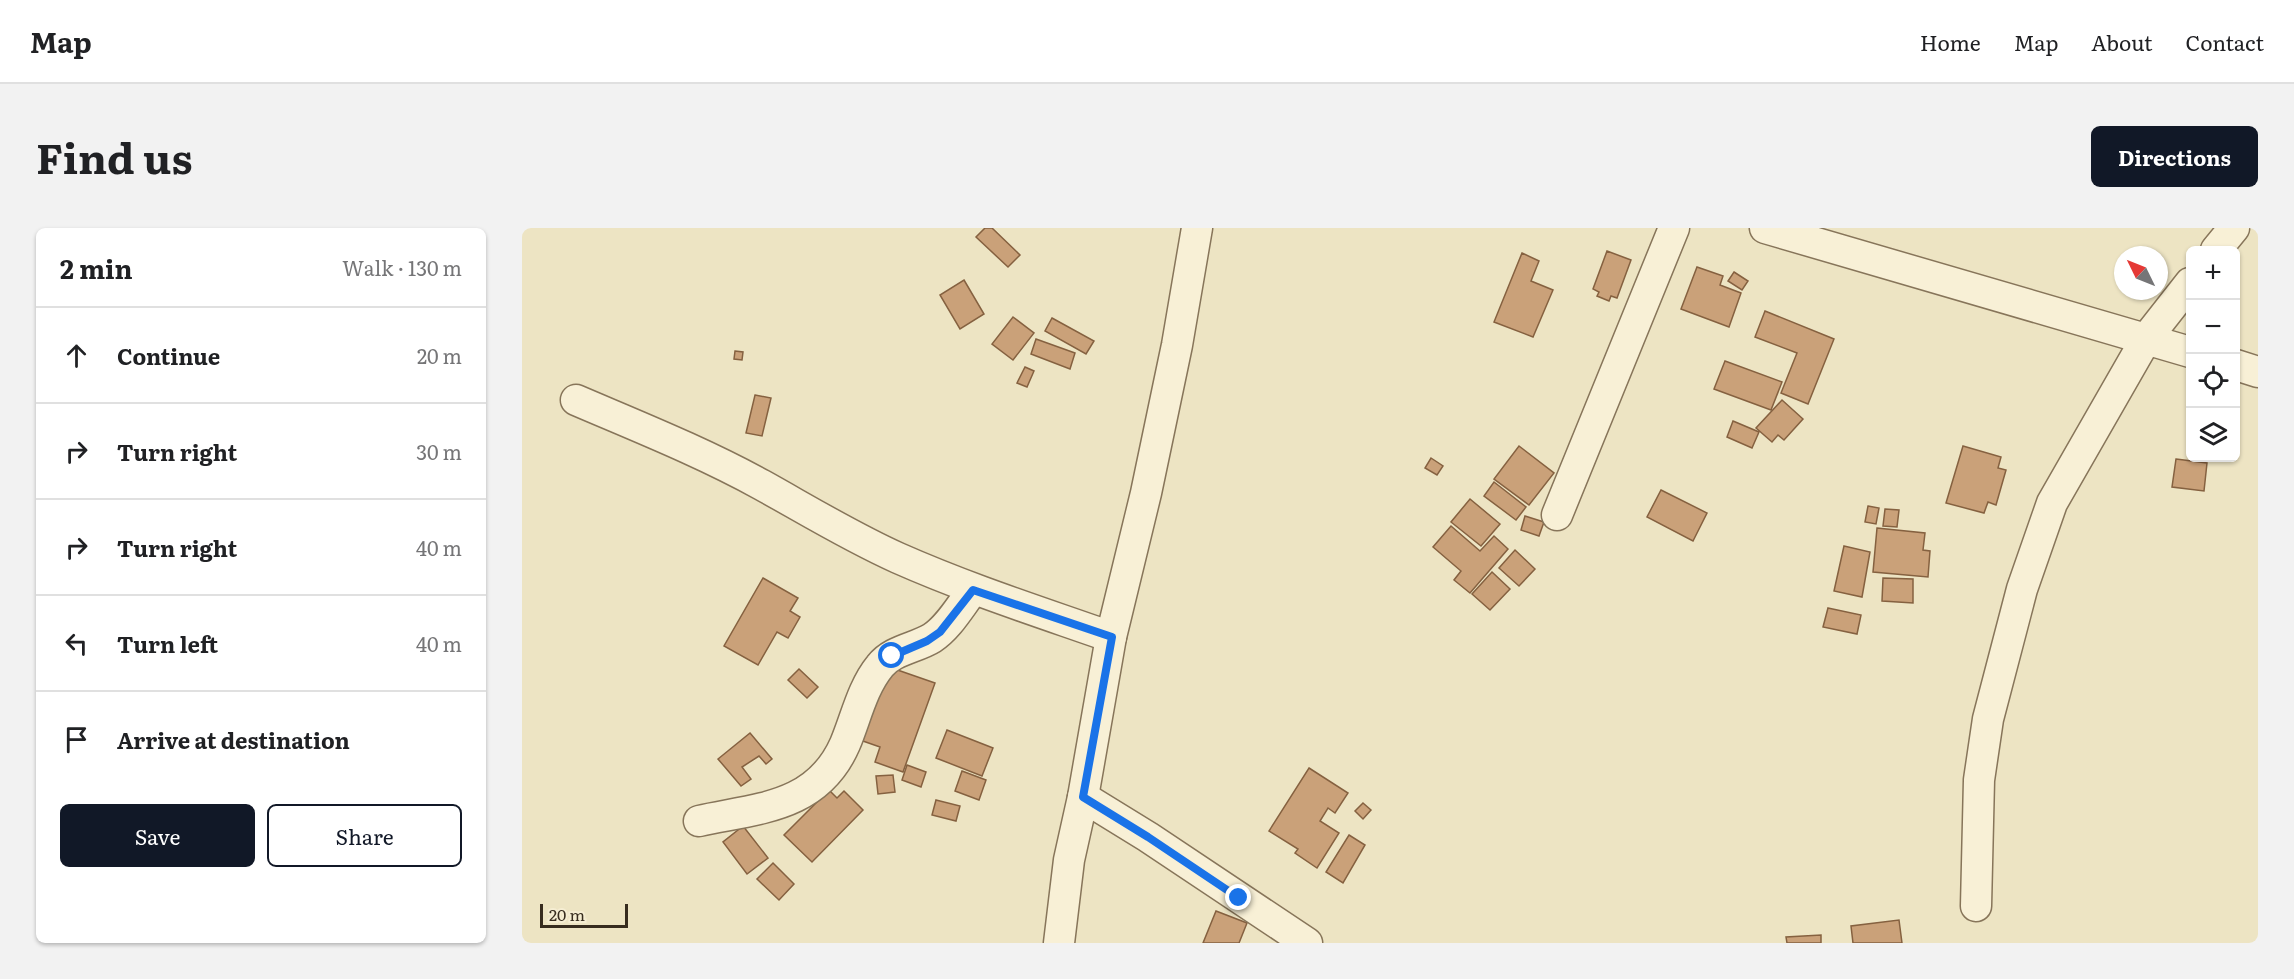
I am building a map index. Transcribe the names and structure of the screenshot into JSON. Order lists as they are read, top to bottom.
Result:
{
  "scale_bar": "20 m",
  "north": "top left",
  "page": {
    "header": "Map",
    "nav": [
      "Home",
      "Map",
      "About",
      "Contact"
    ],
    "title": "Find us",
    "buttons": [
      "Directions",
      ["Save", "Share"]
    ],
    "heading": ["2 min", "Walk · 130 m"],
    "map_buttons": ["+", "−"],
    "list": [
      ["Continue", "20 m"],
      ["Turn right", "30 m"],
      ["Turn right", "40 m"],
      ["Turn left", "40 m"],
      "Arrive at destination"
    ],
    "scale": "20 m"
  }
}
